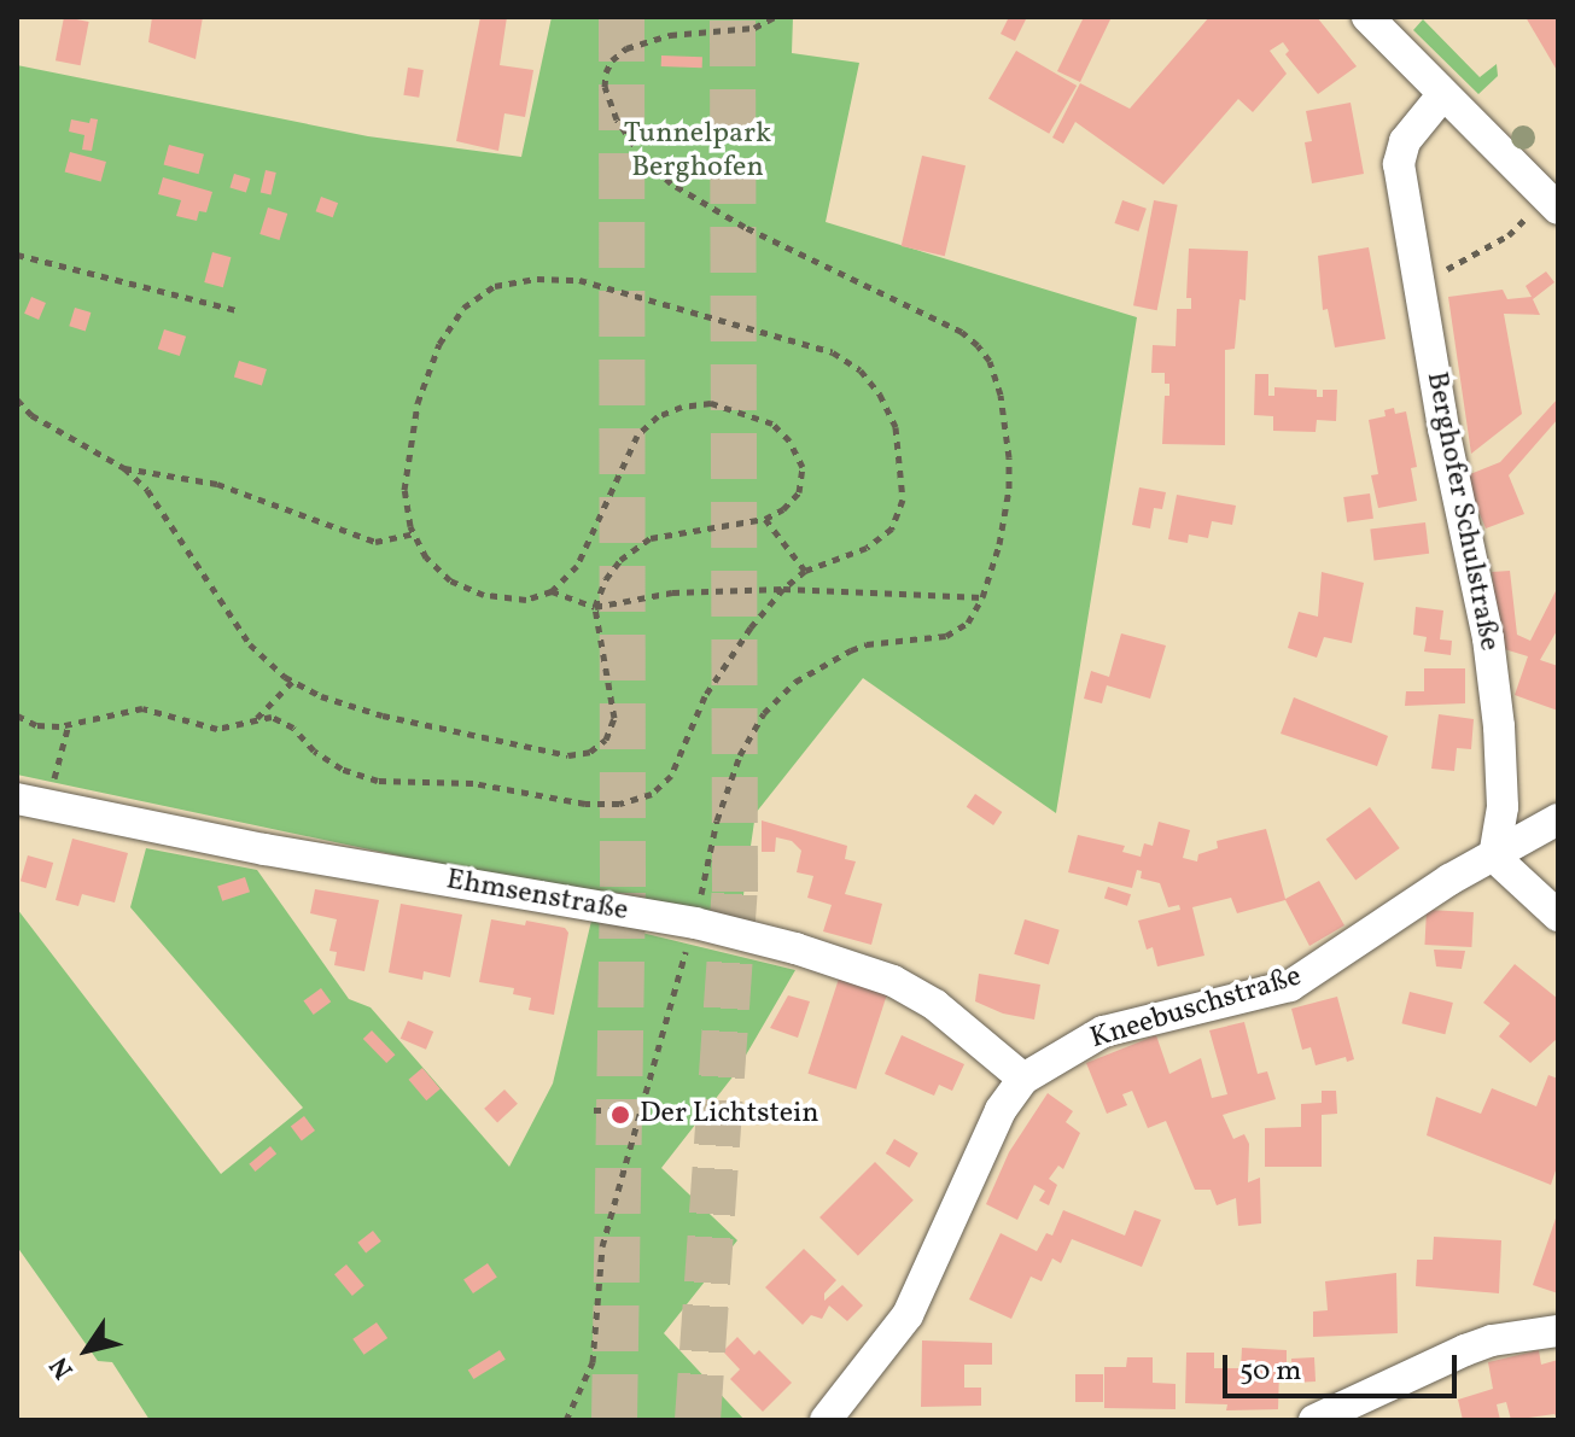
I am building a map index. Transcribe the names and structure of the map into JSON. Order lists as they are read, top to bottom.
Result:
{
  "streets": {
    "street": ["Berghofer Schulstraße", "Ehmsenstraße", "Kneebuschstraße"]
  },
  "crossings": [
    ["Berghofer Schulstraße", "Kneebuschstraße"],
    ["Ehmsenstraße", "Kneebuschstraße"]
  ],
  "parks": ["Tunnelpark Berghofen"],
  "places": ["Der Lichtstein"],
  "scale_bar": "50 m",
  "north": "bottom left"
}
